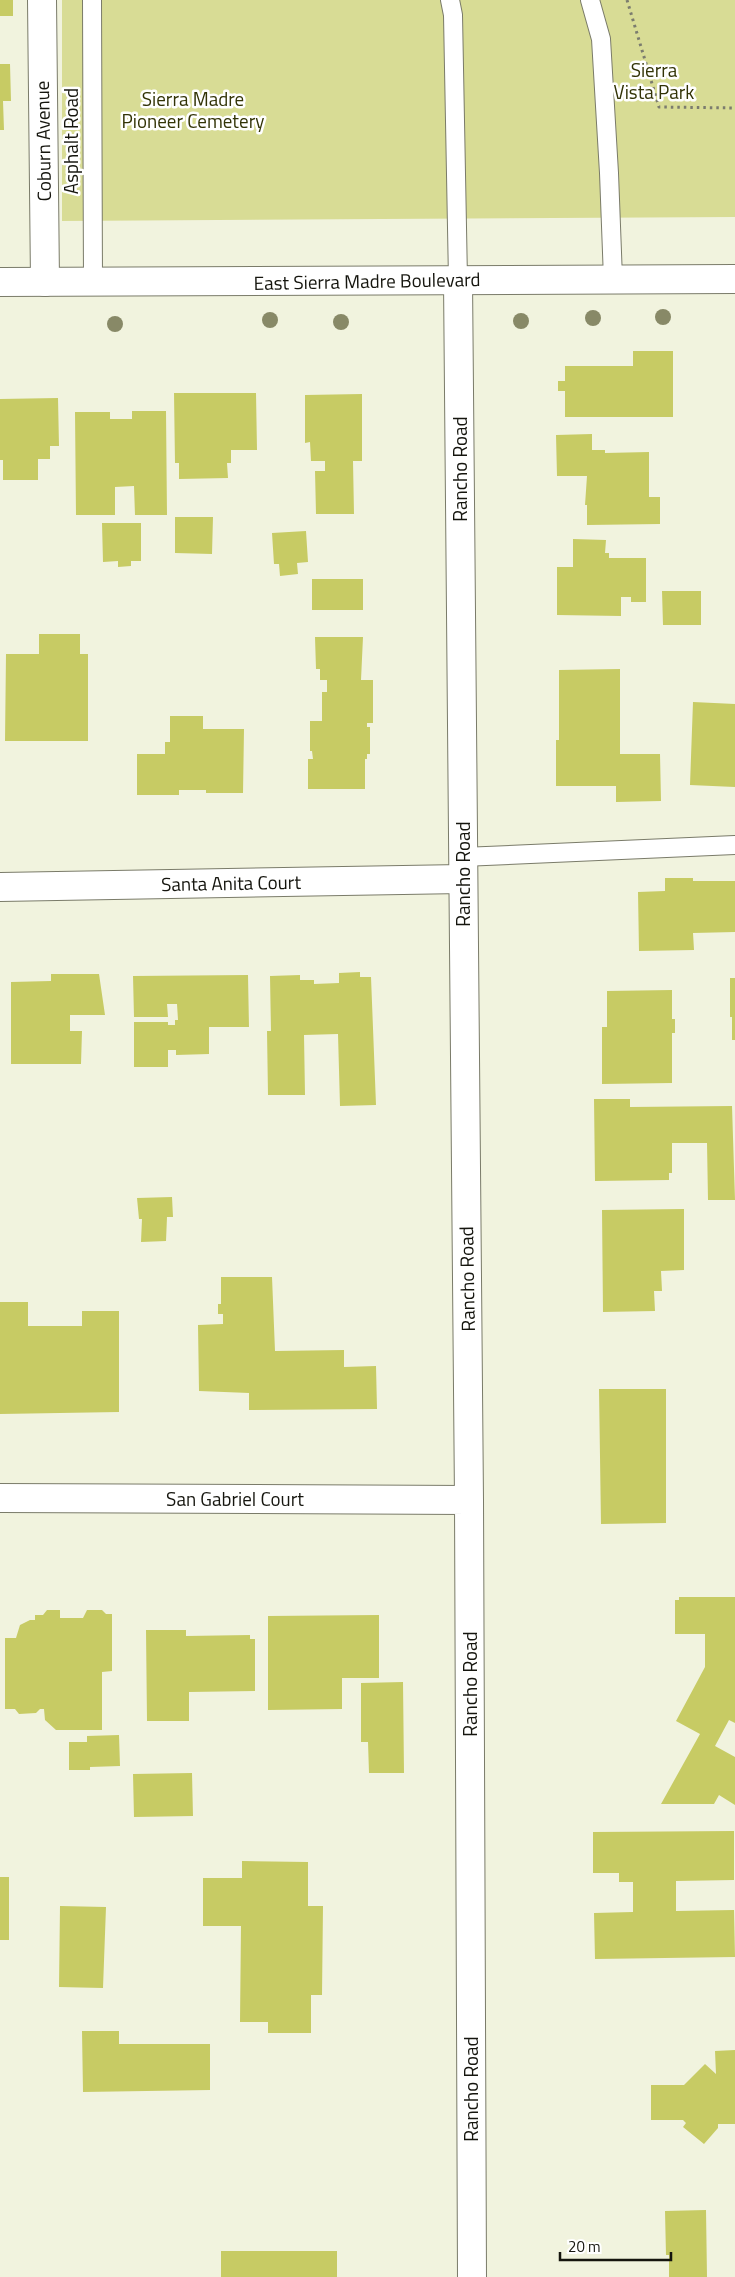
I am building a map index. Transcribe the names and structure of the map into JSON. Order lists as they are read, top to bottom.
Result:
{
  "streets": {
    "street": [
      "Coburn Avenue",
      "East Sierra Madre Boulevard",
      "Rancho Road",
      "Santa Anita Court",
      "San Gabriel Court"
    ],
    "lane": ["Asphalt Road"]
  },
  "crossings": [
    ["Coburn Avenue", "East Sierra Madre Boulevard"],
    ["Asphalt Road", "East Sierra Madre Boulevard"],
    ["East Sierra Madre Boulevard", "Rancho Road"],
    ["Rancho Road", "Santa Anita Court"],
    ["Rancho Road", "San Gabriel Court"]
  ],
  "parks": ["Sierra Vista Park", "Sierra Madre Pioneer Cemetery"],
  "scale_bar": "20 m"
}
